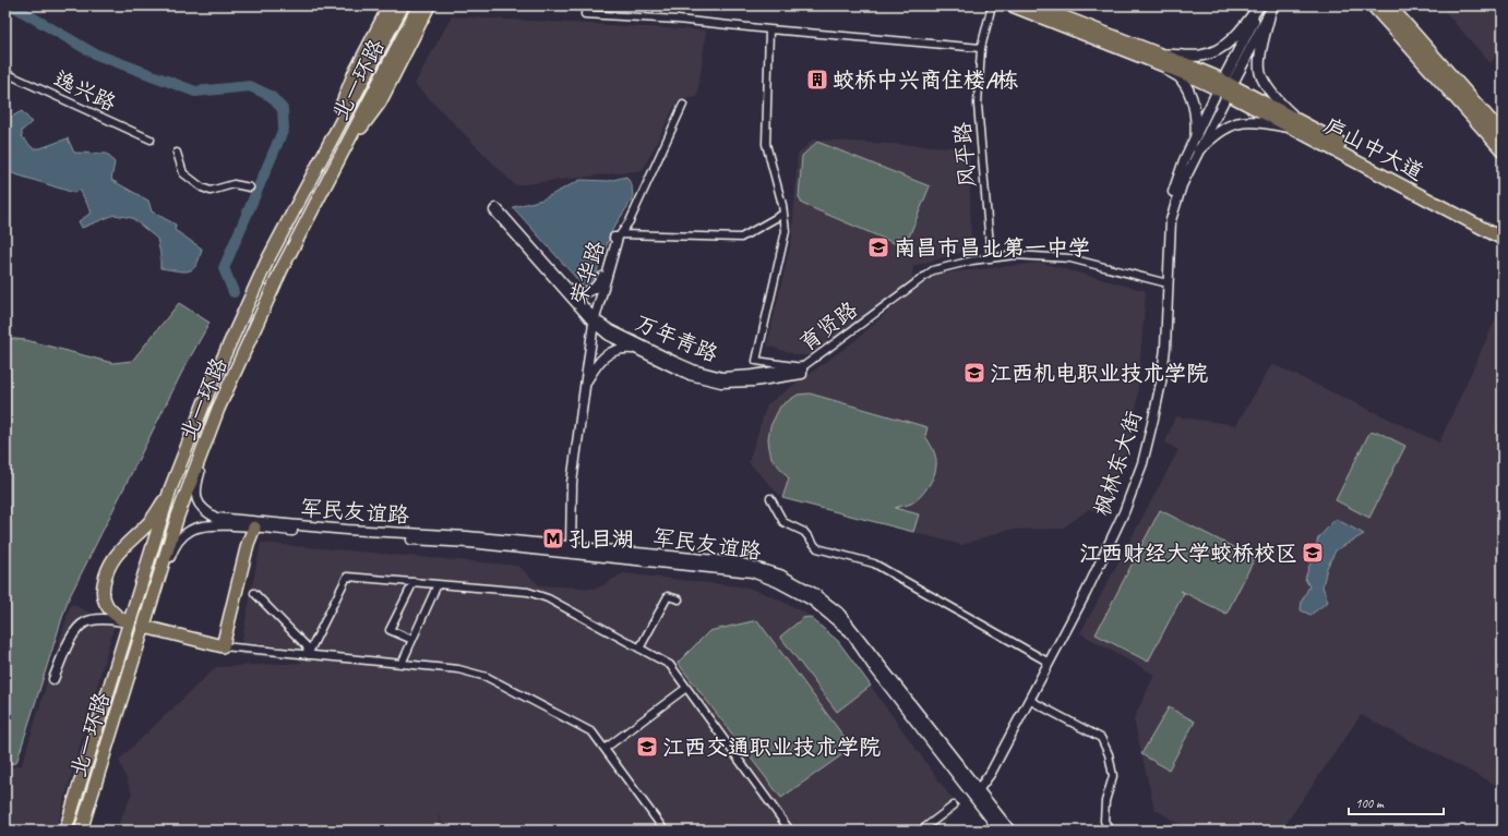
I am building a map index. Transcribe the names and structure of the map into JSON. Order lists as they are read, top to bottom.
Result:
{
  "streets": {
    "highway": ["北一环路", "庐山中大道"],
    "street": [
      "逸兴路",
      "风平路",
      "荣华路",
      "育贤路",
      "万年青路",
      "枫林东大街",
      "军民友谊路"
    ]
  },
  "crossings": [
    ["庐山中大道", "枫林东大街"],
    ["风平路", "育贤路"],
    ["荣华路", "万年青路"],
    ["荣华路", "军民友谊路"],
    ["育贤路", "万年青路"],
    ["育贤路", "枫林东大街"],
    ["枫林东大街", "军民友谊路"]
  ],
  "places": {
    "building": ["蛟桥中兴商住楼A栋"],
    "school or university": [
      "南昌市昌北第一中学",
      "江西机电职业技术学院",
      "江西财经大学蛟桥校区",
      "江西交通职业技术学院"
    ],
    "metro station": ["孔目湖"]
  },
  "scale_bar": "100 m"
}
